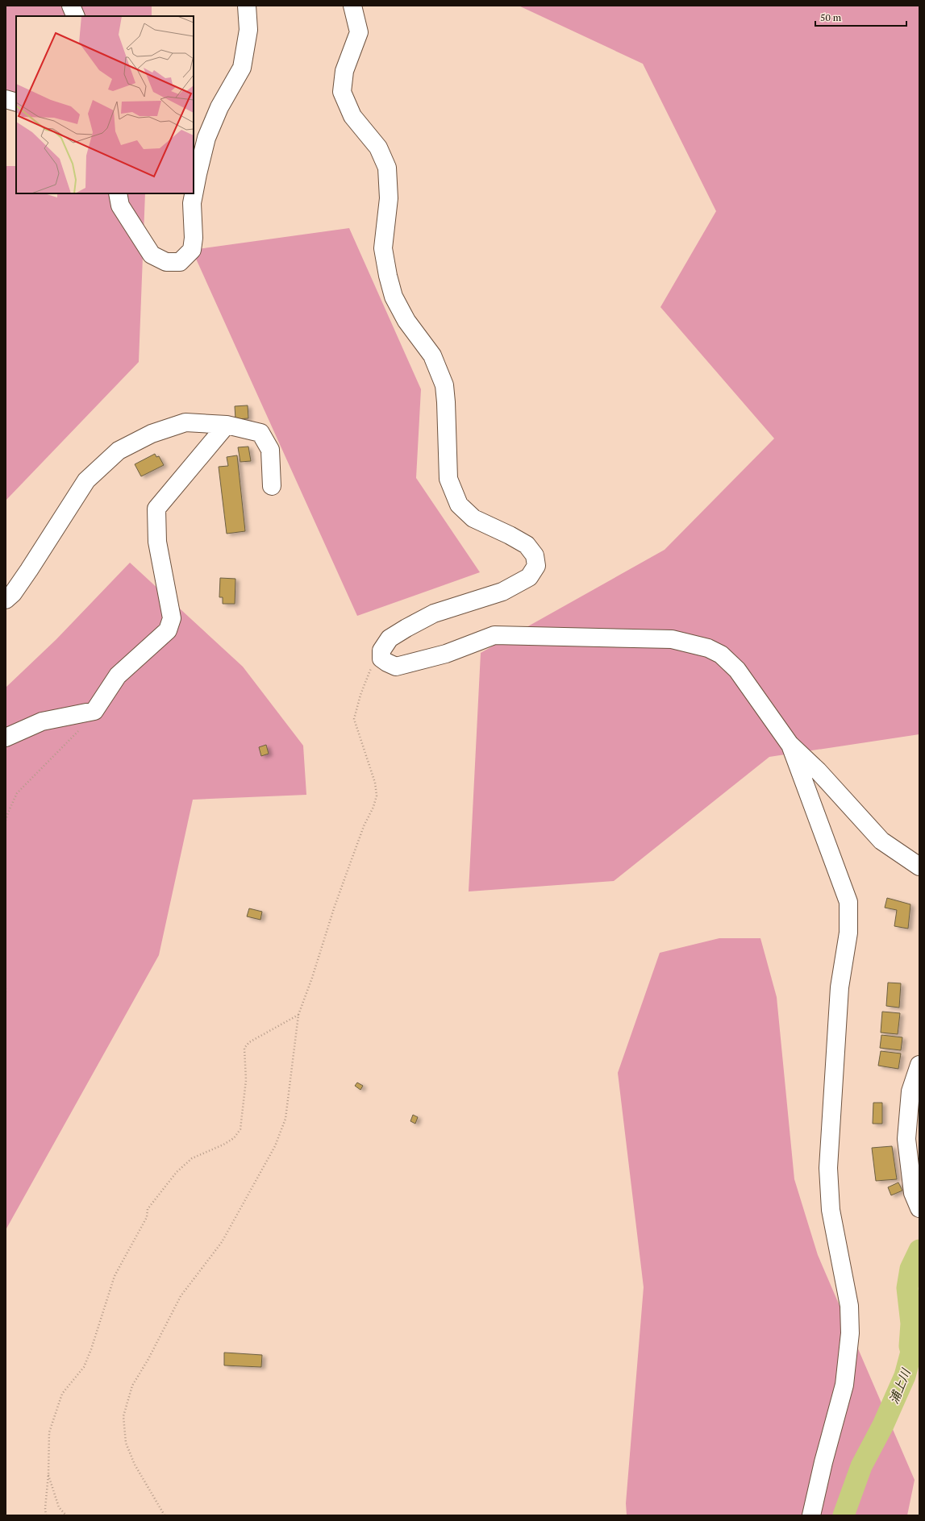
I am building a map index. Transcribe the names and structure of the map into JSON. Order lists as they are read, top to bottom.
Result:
{
  "water": ["浦上川"],
  "scale_bar": "50 m"
}
